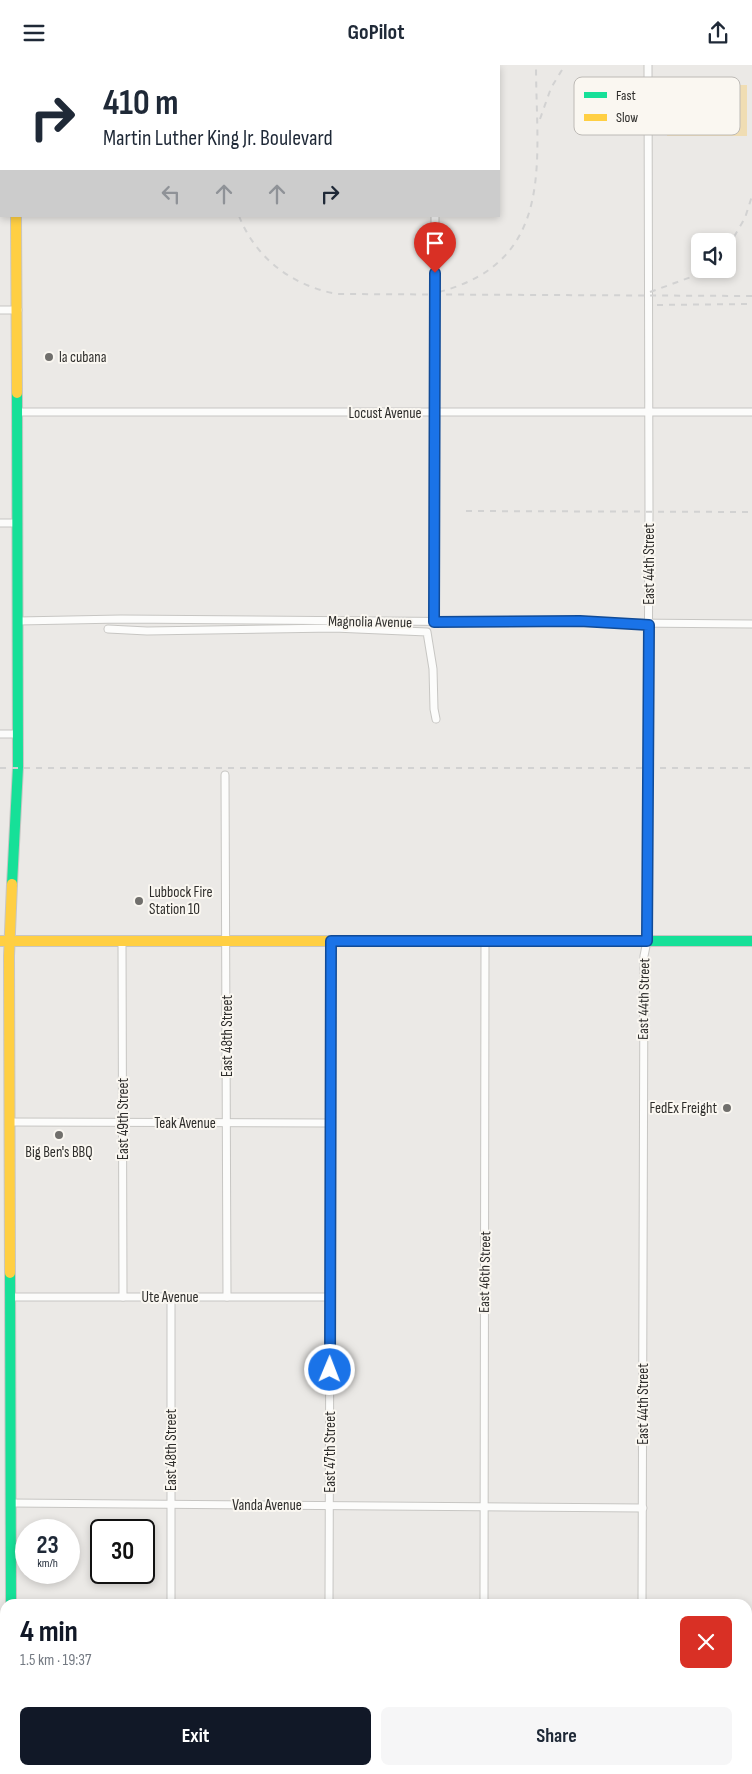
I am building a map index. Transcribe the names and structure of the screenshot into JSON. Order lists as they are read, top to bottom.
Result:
{
  "streets": {
    "street": [
      "Locust Avenue",
      "East 44th Street",
      "Magnolia Avenue",
      "East 48th Street",
      "East 49th Street",
      "Teak Avenue",
      "East 46th Street",
      "Ute Avenue",
      "East 47th Street",
      "Vanda Avenue"
    ]
  },
  "crossings": [
    ["Locust Avenue", "East 44th Street"],
    ["East 44th Street", "Magnolia Avenue"],
    ["East 44th Street", "Vanda Avenue"],
    ["East 48th Street", "Teak Avenue"],
    ["East 48th Street", "Ute Avenue"],
    ["East 48th Street", "Vanda Avenue"],
    ["East 49th Street", "Teak Avenue"],
    ["East 49th Street", "Ute Avenue"],
    ["Teak Avenue", "East 47th Street"],
    ["East 46th Street", "Vanda Avenue"],
    ["Ute Avenue", "East 47th Street"],
    ["East 47th Street", "Vanda Avenue"]
  ],
  "places": [
    "la cubana",
    "Lubbock Fire Station 10",
    "FedEx Freight",
    "Big Ben's BBQ"
  ],
  "legend": ["Fast", "Slow"],
  "page": {
    "header": "GoPilot",
    "turn": ["410 m", "Martin Luther King Jr. Boulevard"],
    "speed": "23 km/h",
    "limit": "30",
    "heading": ["4 min", "1.5 km · 19:37"],
    "buttons": ["Exit", "Share"]
  }
}
